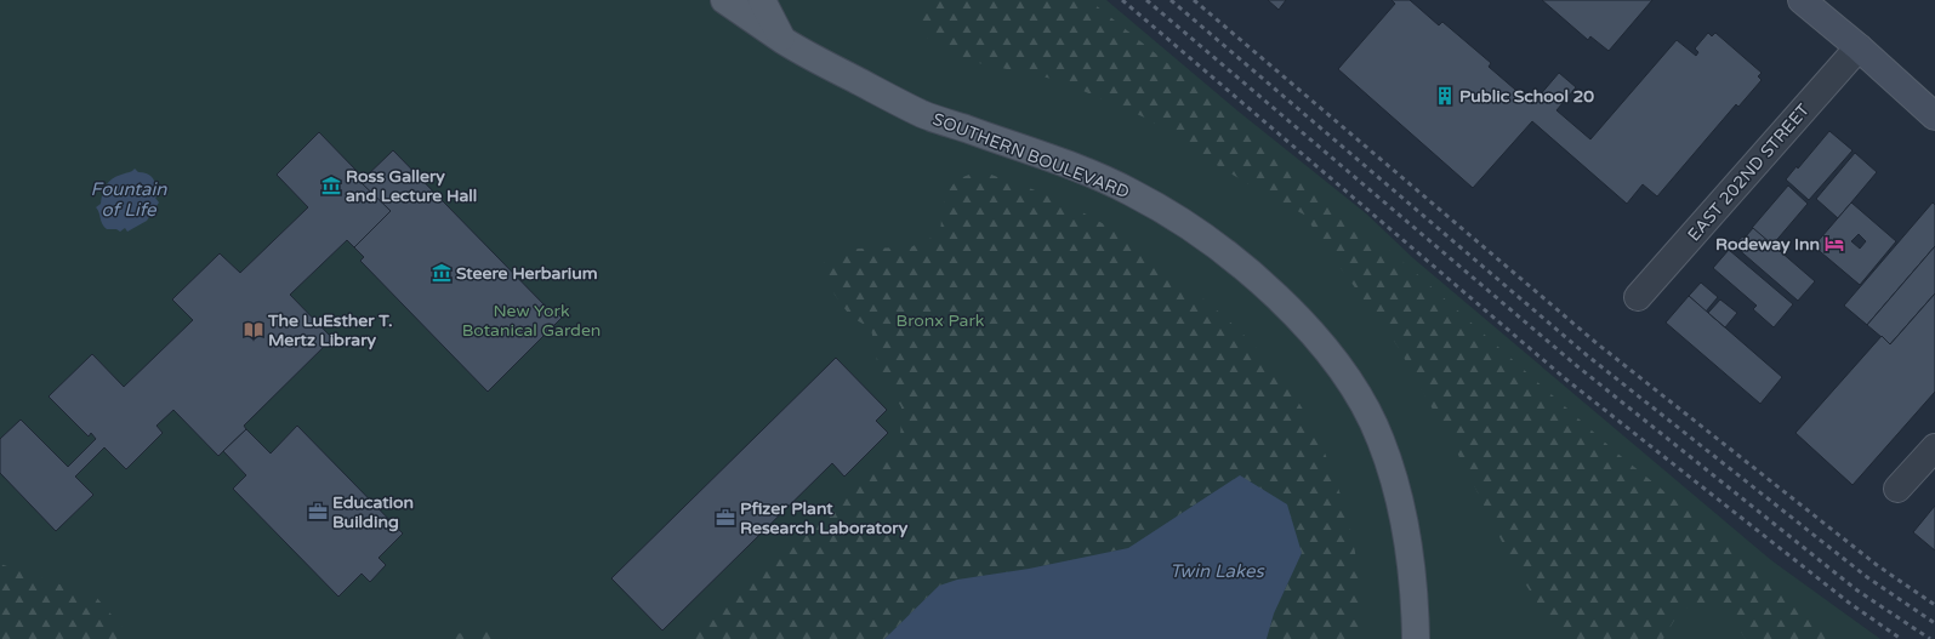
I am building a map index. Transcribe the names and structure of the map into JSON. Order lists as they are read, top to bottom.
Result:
{
  "streets": {
    "main road": ["SOUTHERN BOULEVARD"],
    "street": ["EAST 202ND STREET"]
  },
  "water": ["Fountain of Life", "Twin Lakes"],
  "parks": ["New York Botanical Garden", "Bronx Park"],
  "places": {
    "building": ["Public School 20"],
    "museum": ["Ross Gallery and Lecture Hall", "Steere Herbarium"],
    "hotel": ["Rodeway Inn"],
    "library": ["The LuEsther T. Mertz Library"],
    "office": ["Education Building", "Pfizer Plant Research Laboratory"]
  }
}
